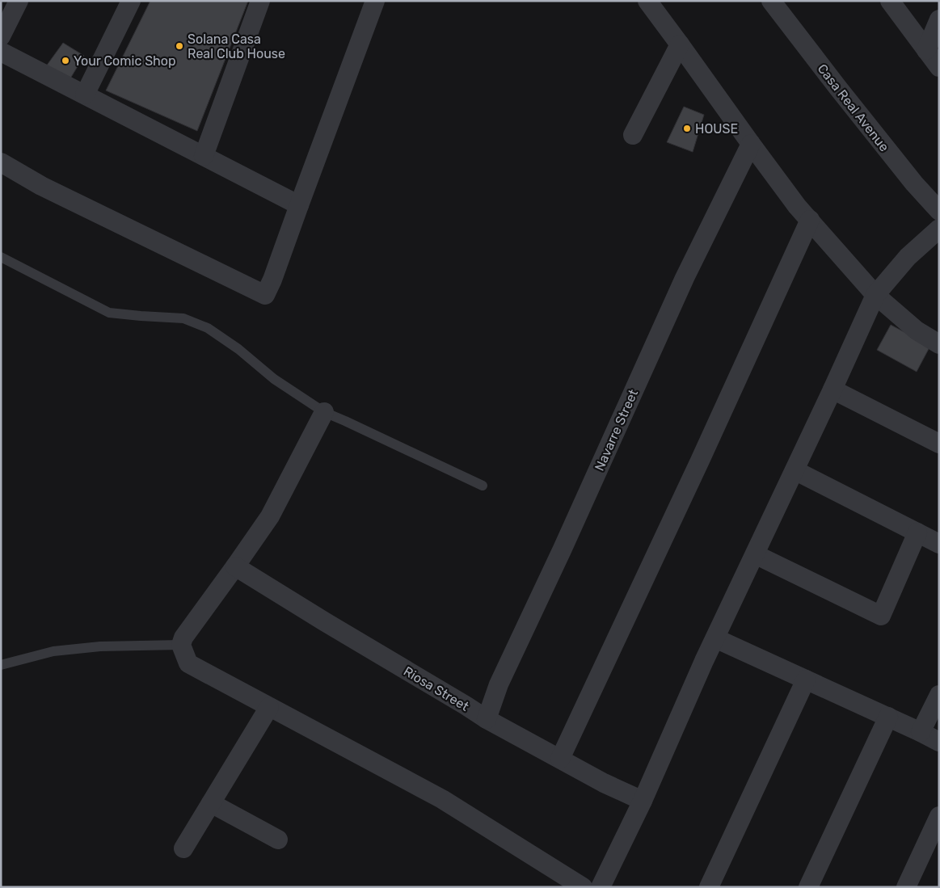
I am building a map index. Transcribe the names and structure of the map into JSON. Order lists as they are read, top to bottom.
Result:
{
  "streets": {
    "street": ["Casa Real Avenue", "Navarre Street", "Riosa Street"]
  },
  "crossings": [
    ["Navarre Street", "Riosa Street"]
  ],
  "places": ["Solana Casa Real Club House", "Your Comic Shop", "HOUSE"]
}
